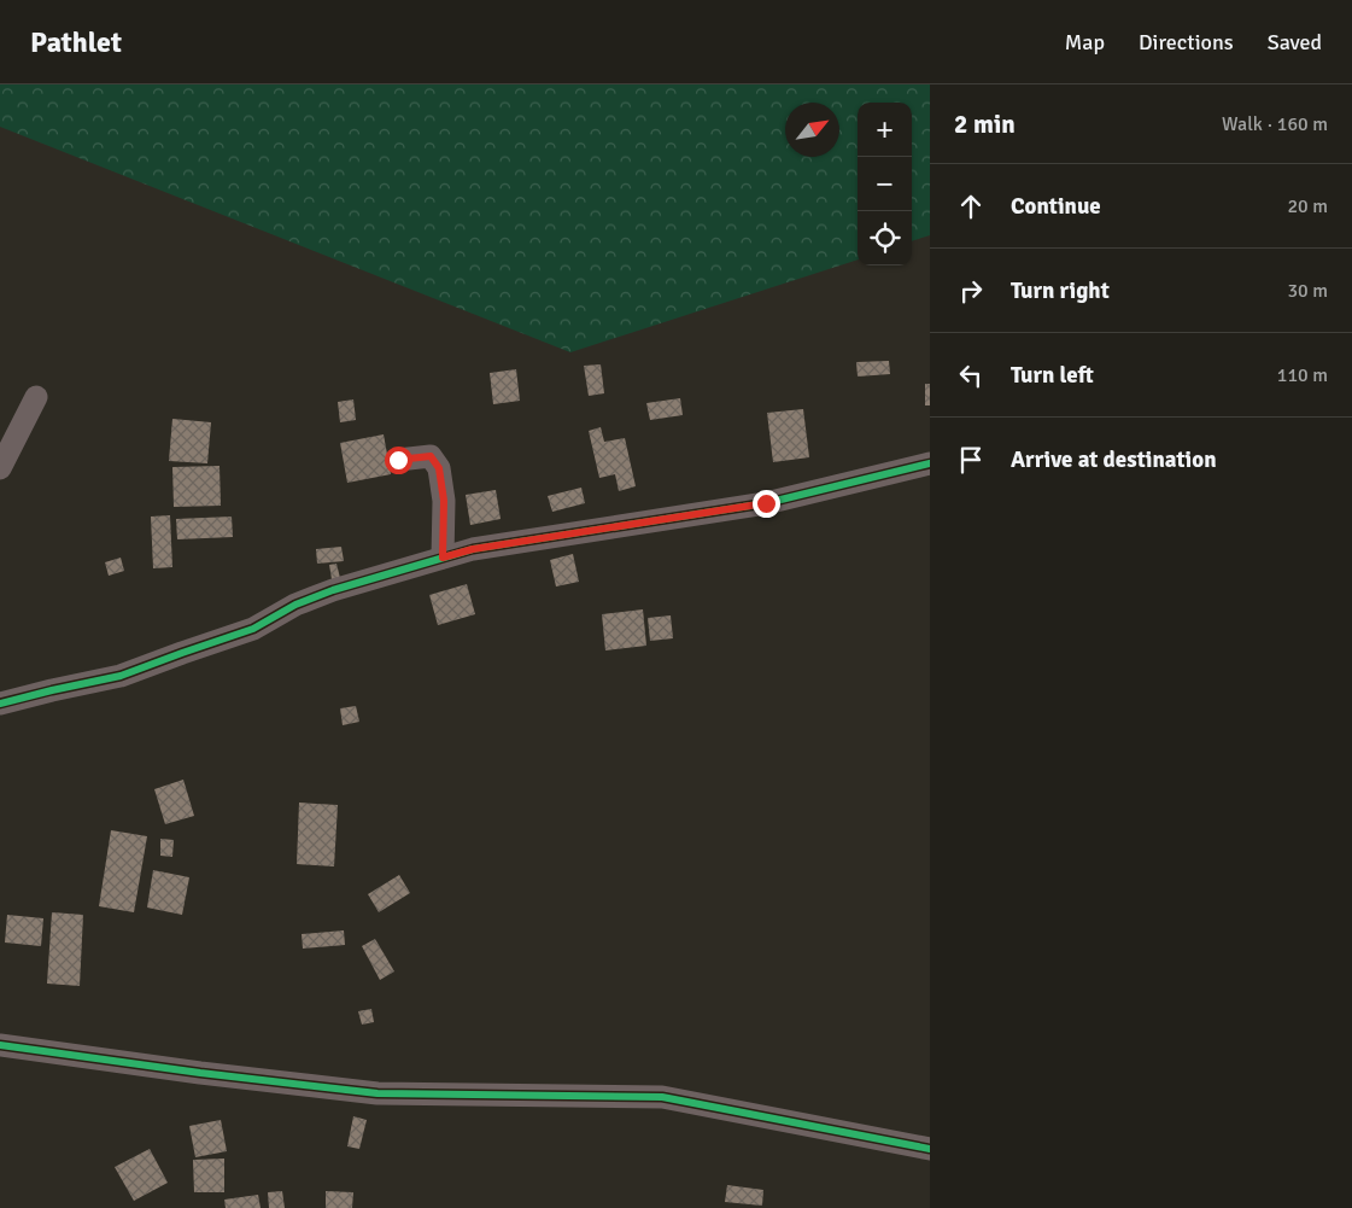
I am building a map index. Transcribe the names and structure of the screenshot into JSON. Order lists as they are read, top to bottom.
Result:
{
  "north": "top right",
  "page": {
    "header": "Pathlet",
    "nav": ["Map", "Directions", "Saved"],
    "heading": ["2 min", "Walk · 160 m"],
    "map_buttons": ["+", "−"],
    "list": [
      ["Continue", "20 m"],
      ["Turn right", "30 m"],
      ["Turn left", "110 m"],
      "Arrive at destination"
    ]
  }
}
